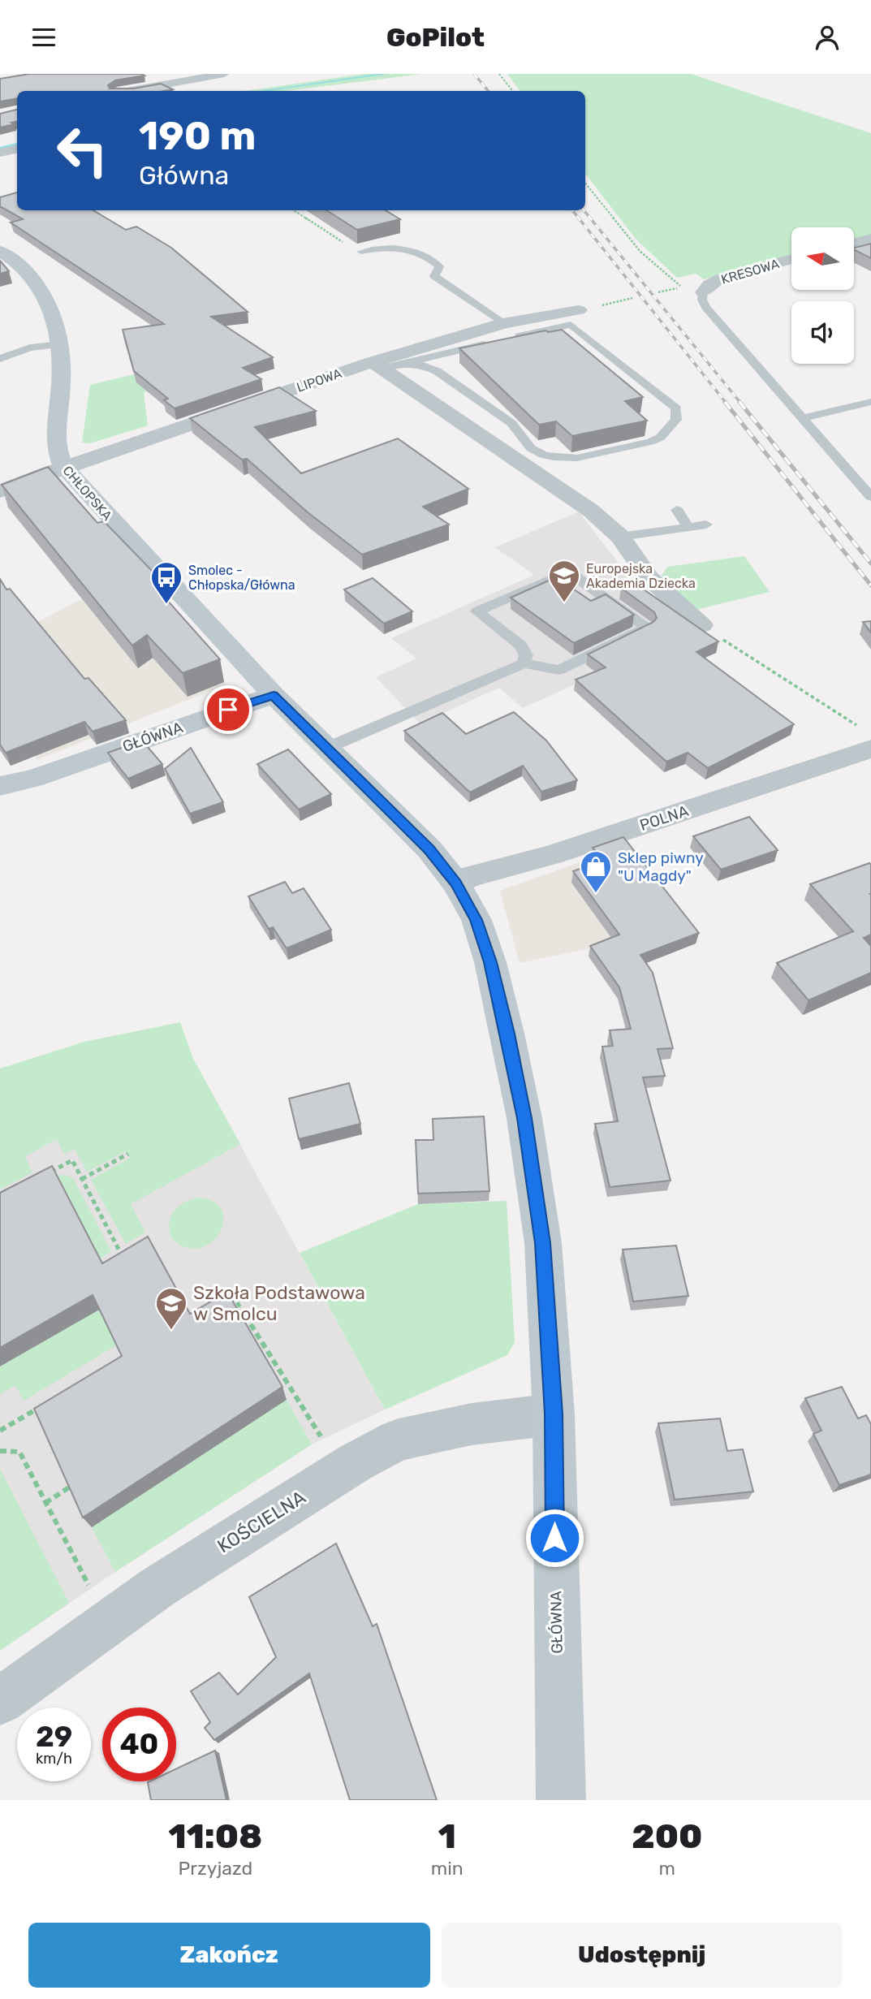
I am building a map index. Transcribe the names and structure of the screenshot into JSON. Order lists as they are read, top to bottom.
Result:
{
  "streets": {
    "street": [
      "KRESOWA",
      "LIPOWA",
      "CHŁOPSKA",
      "GŁÓWNA",
      "POLNA",
      "KOŚCIELNA"
    ]
  },
  "crossings": [
    ["LIPOWA", "CHŁOPSKA"],
    ["CHŁOPSKA", "GŁÓWNA"],
    ["GŁÓWNA", "POLNA"],
    ["GŁÓWNA", "KOŚCIELNA"]
  ],
  "places": {
    "school or university": ["Europejska Akademia Dziecka", "Szkoła Podstawowa w Smolcu"],
    "bus stop": ["Smolec - Chłopska/Główna"],
    "shop": ["Sklep piwny \"U Magdy\""]
  },
  "north": "left",
  "page": {
    "header": "GoPilot",
    "turn": ["190 m", "Główna"],
    "speed": "29 km/h",
    "limit": "40",
    "eta": [
      "11:08",
      "Przyjazd",
      "1",
      "min",
      "200",
      "m"
    ],
    "buttons": ["Zakończ", "Udostępnij"]
  }
}
